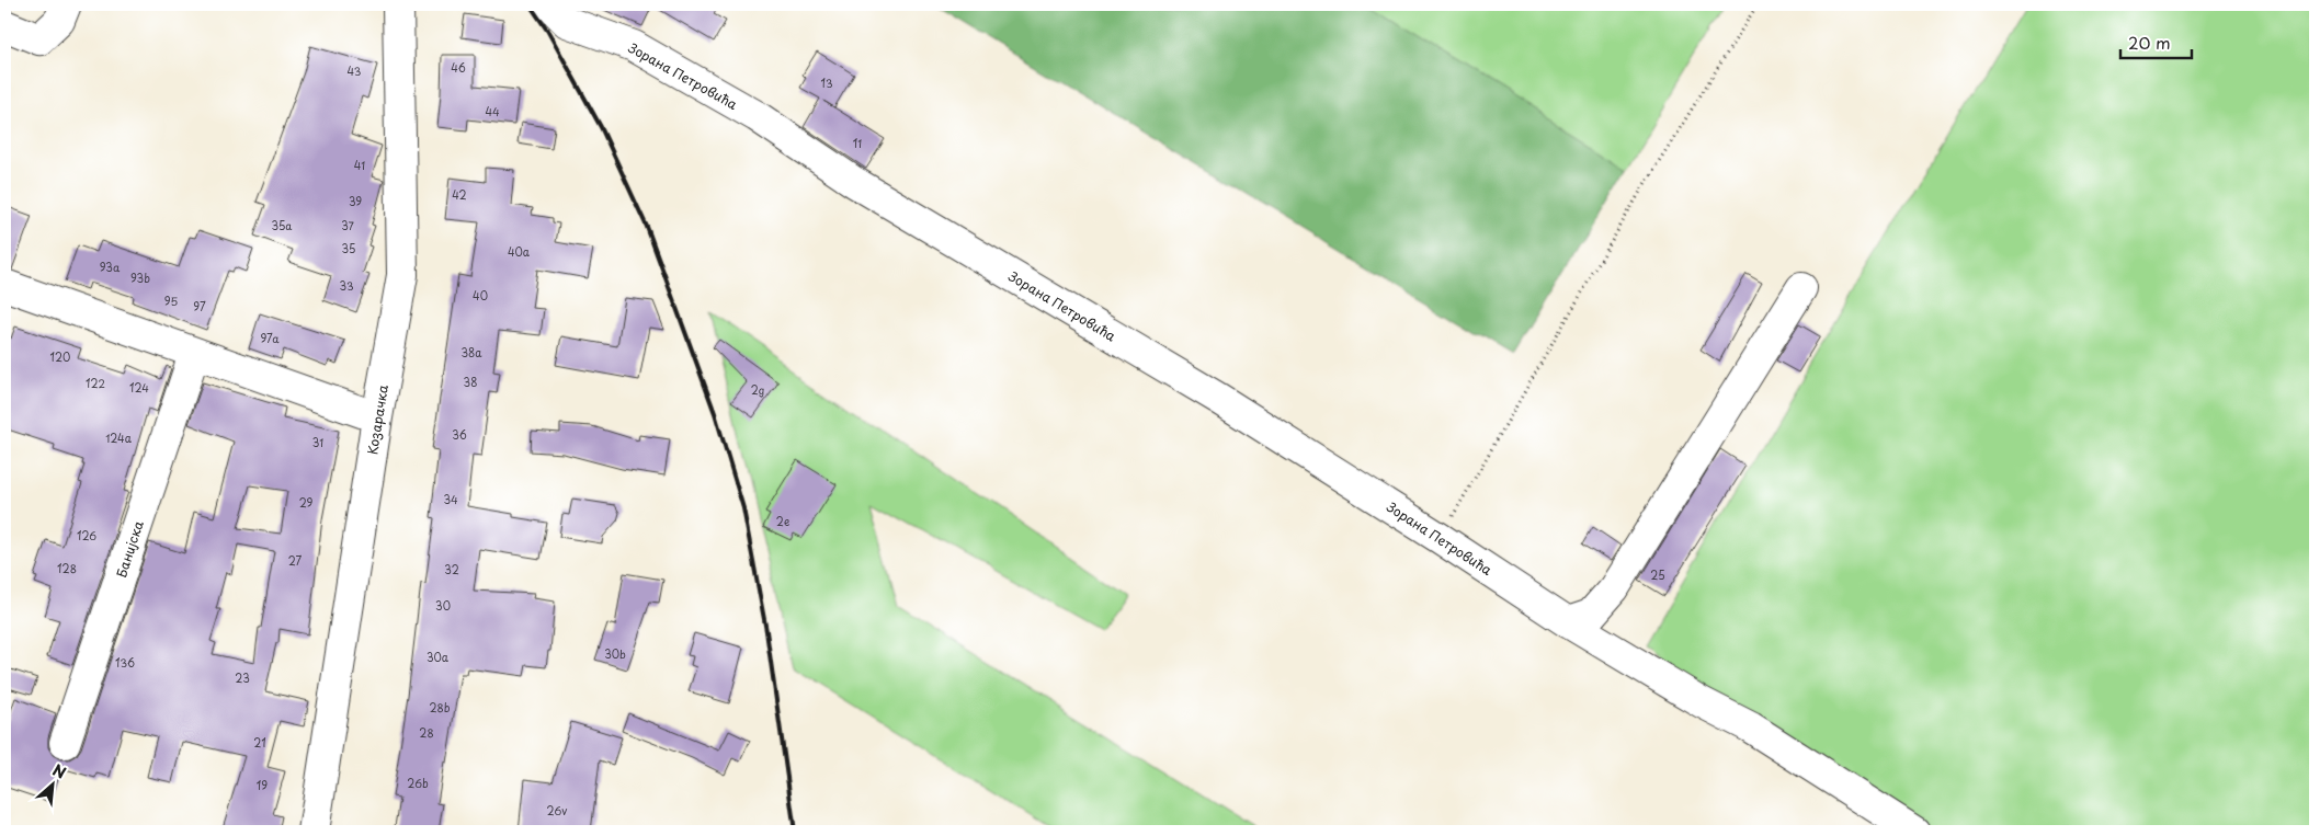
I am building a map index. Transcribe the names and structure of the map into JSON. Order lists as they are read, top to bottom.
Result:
{
  "streets": {
    "street": ["Зорана Петровића", "Козарачка", "Банијска"]
  },
  "house_numbers": [
    "46",
    "43",
    "13",
    "44",
    "11",
    "41",
    "42",
    "39",
    "35a",
    "37",
    "35",
    "40a",
    "93a",
    "93b",
    "33",
    "40",
    "95",
    "97",
    "97a",
    "38a",
    "120",
    "38",
    "122",
    "124",
    "2g",
    "36",
    "124a",
    "31",
    "34",
    "29",
    "2e",
    "126",
    "27",
    "128",
    "32",
    "25",
    "30",
    "30b",
    "30a",
    "136",
    "23",
    "28b",
    "28",
    "21",
    "26b",
    "19",
    "26v"
  ],
  "scale_bar": "20 m",
  "north": "top right"
}
